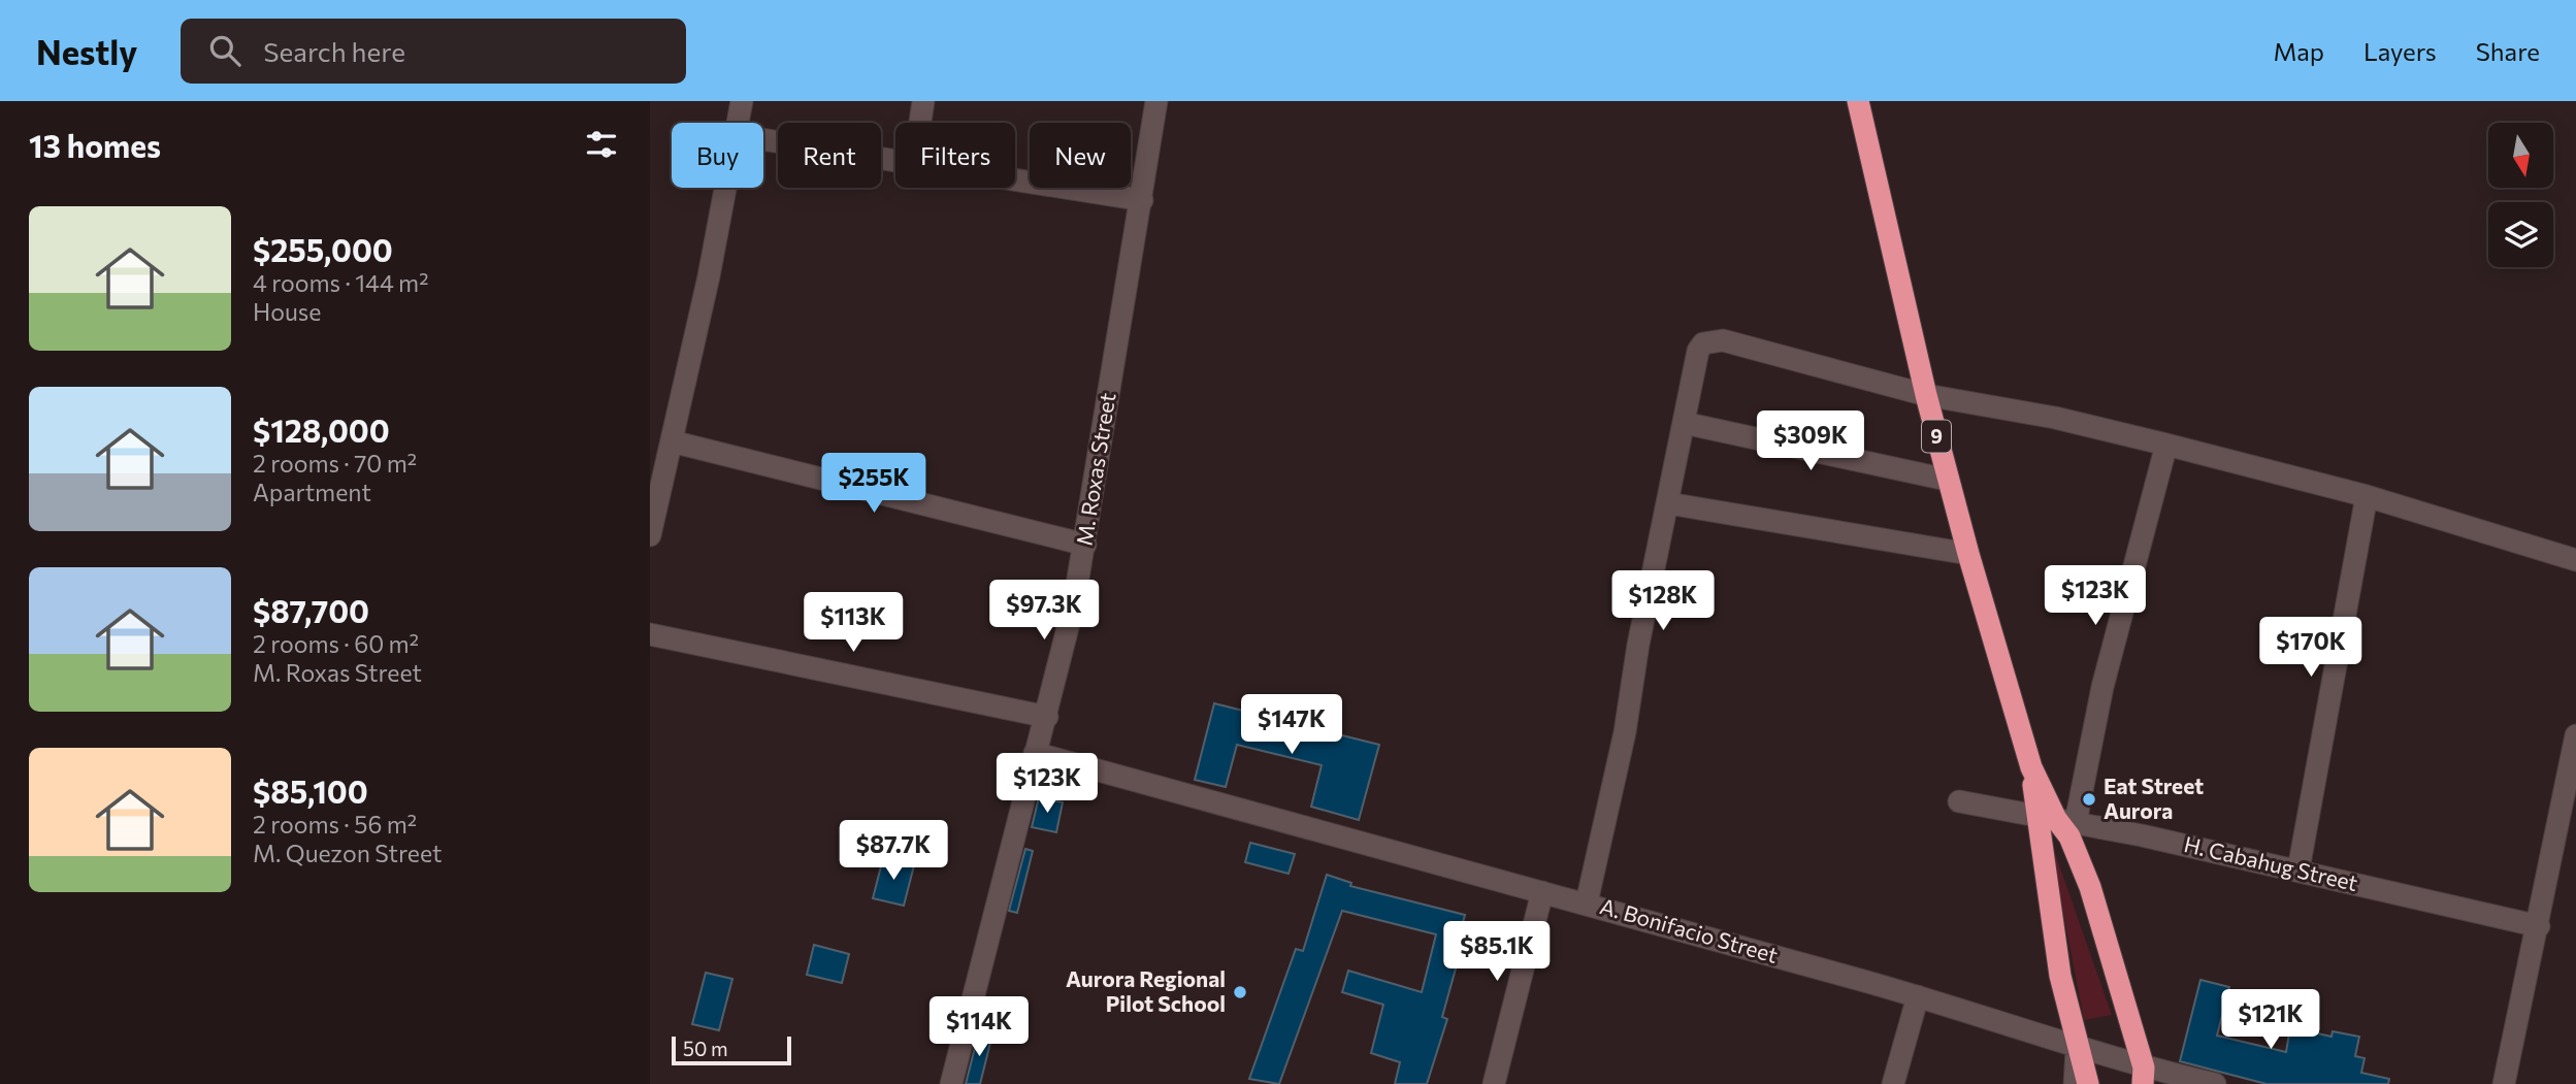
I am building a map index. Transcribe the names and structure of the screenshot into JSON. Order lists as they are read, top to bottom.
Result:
{
  "streets": {
    "highway": ["9"],
    "street": ["M. Roxas Street", "H. Cabahug Street", "A. Bonifacio Street"]
  },
  "crossings": [
    ["9", "H. Cabahug Street"],
    ["9", "A. Bonifacio Street"],
    ["M. Roxas Street", "A. Bonifacio Street"]
  ],
  "places": ["Eat Street Aurora", "Aurora Regional Pilot School"],
  "scale_bar": "50 m",
  "north": "bottom",
  "page": {
    "header": "Nestly",
    "search": "Search here",
    "nav": ["Map", "Layers", "Share"],
    "heading": "13 homes",
    "chip": [
      "Buy",
      "Rent",
      "Filters",
      "New"
    ],
    "list": [
      {
        "name": "$255,000",
        "note": "4 rooms · 144 m² · House"
      },
      {
        "name": "$128,000",
        "note": "2 rooms · 70 m² · Apartment"
      },
      {
        "name": "$87,700",
        "note": "2 rooms · 60 m² · M. Roxas Street"
      },
      {
        "name": "$85,100",
        "note": "2 rooms · 56 m² · M. Quezon Street"
      }
    ],
    "price": [
      "$309K",
      "$255K",
      "$123K",
      "$128K",
      "$97.3K",
      "$113K",
      "$170K",
      "$147K",
      "$123K",
      "$87.7K",
      "$85.1K",
      "$121K",
      "$114K"
    ],
    "scale": "50 m"
  }
}
